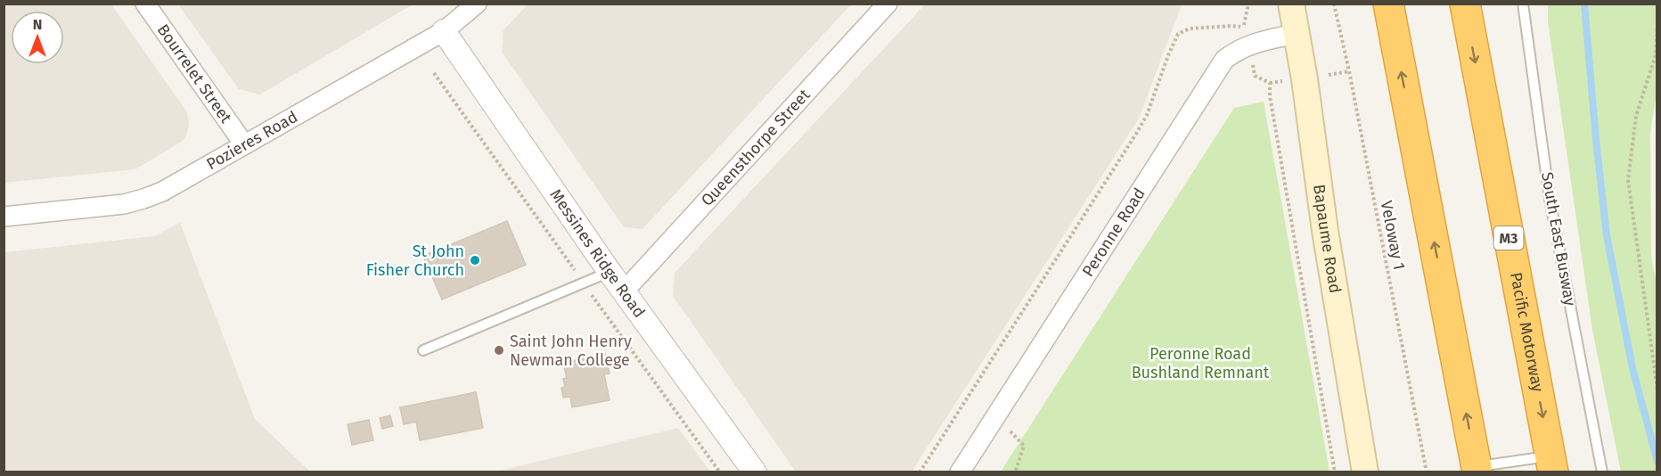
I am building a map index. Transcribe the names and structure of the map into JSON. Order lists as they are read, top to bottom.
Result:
{
  "streets": {
    "highway": ["M3", "Pacific Motorway"],
    "main road": ["Bapaume Road"],
    "street": [
      "Bourrelet Street",
      "Pozieres Road",
      "Queensthorpe Street",
      "Peronne Road",
      "Messines Ridge Road"
    ],
    "lane": ["South East Busway"],
    "path": ["Veloway 1"]
  },
  "crossings": [
    ["Bourrelet Street", "Pozieres Road"],
    ["Pozieres Road", "Messines Ridge Road"],
    ["Queensthorpe Street", "Messines Ridge Road"],
    ["Peronne Road", "Bapaume Road"]
  ],
  "parks": ["Peronne Road Bushland Remnant"],
  "places": ["St John Fisher Church", "Saint John Henry Newman College"],
  "north": "top"
}
